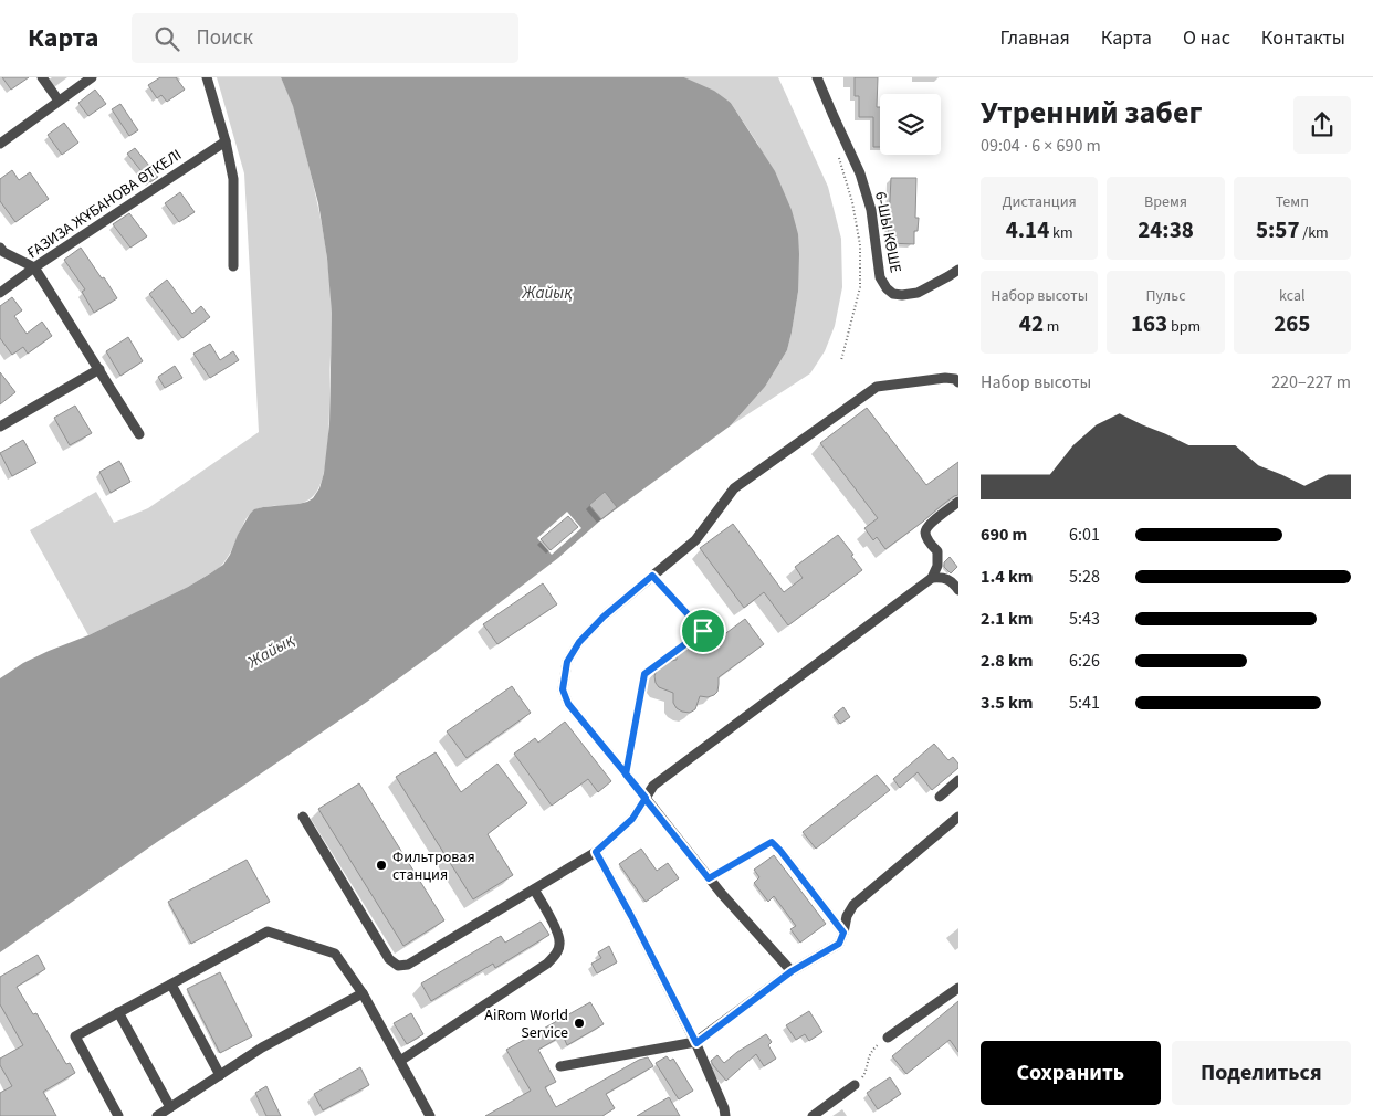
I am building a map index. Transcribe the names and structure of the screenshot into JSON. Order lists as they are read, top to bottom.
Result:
{
  "streets": {
    "street": ["ҒАЗИЗА ЖҰБАНОВА ӨТКЕЛІ", "6-ШЫ КӨШЕ"]
  },
  "water": ["Жайық"],
  "places": ["Фильтровая станция", "AiRom World Service"],
  "page": {
    "header": "Карта",
    "search": "Поиск",
    "nav": [
      "Главная",
      "Карта",
      "О нас",
      "Контакты"
    ],
    "heading": ["Утренний забег", "09:04 · 6 × 690 m"],
    "stats": [
      ["Дистанция", "4.14 km"],
      ["Время", "24:38"],
      ["Темп", "5:57 /km"],
      ["Набор высоты", "42 m"],
      ["Пульс", "163 bpm"],
      ["kcal", "265"]
    ],
    "chart": ["Набор высоты", "220–227 m"],
    "list": [
      {
        "name": "690 m",
        "note": "6:01"
      },
      {
        "name": "1.4 km",
        "note": "5:28"
      },
      {
        "name": "2.1 km",
        "note": "5:43"
      },
      {
        "name": "2.8 km",
        "note": "6:26"
      },
      {
        "name": "3.5 km",
        "note": "5:41"
      }
    ],
    "buttons": ["Сохранить", "Поделиться"]
  }
}
